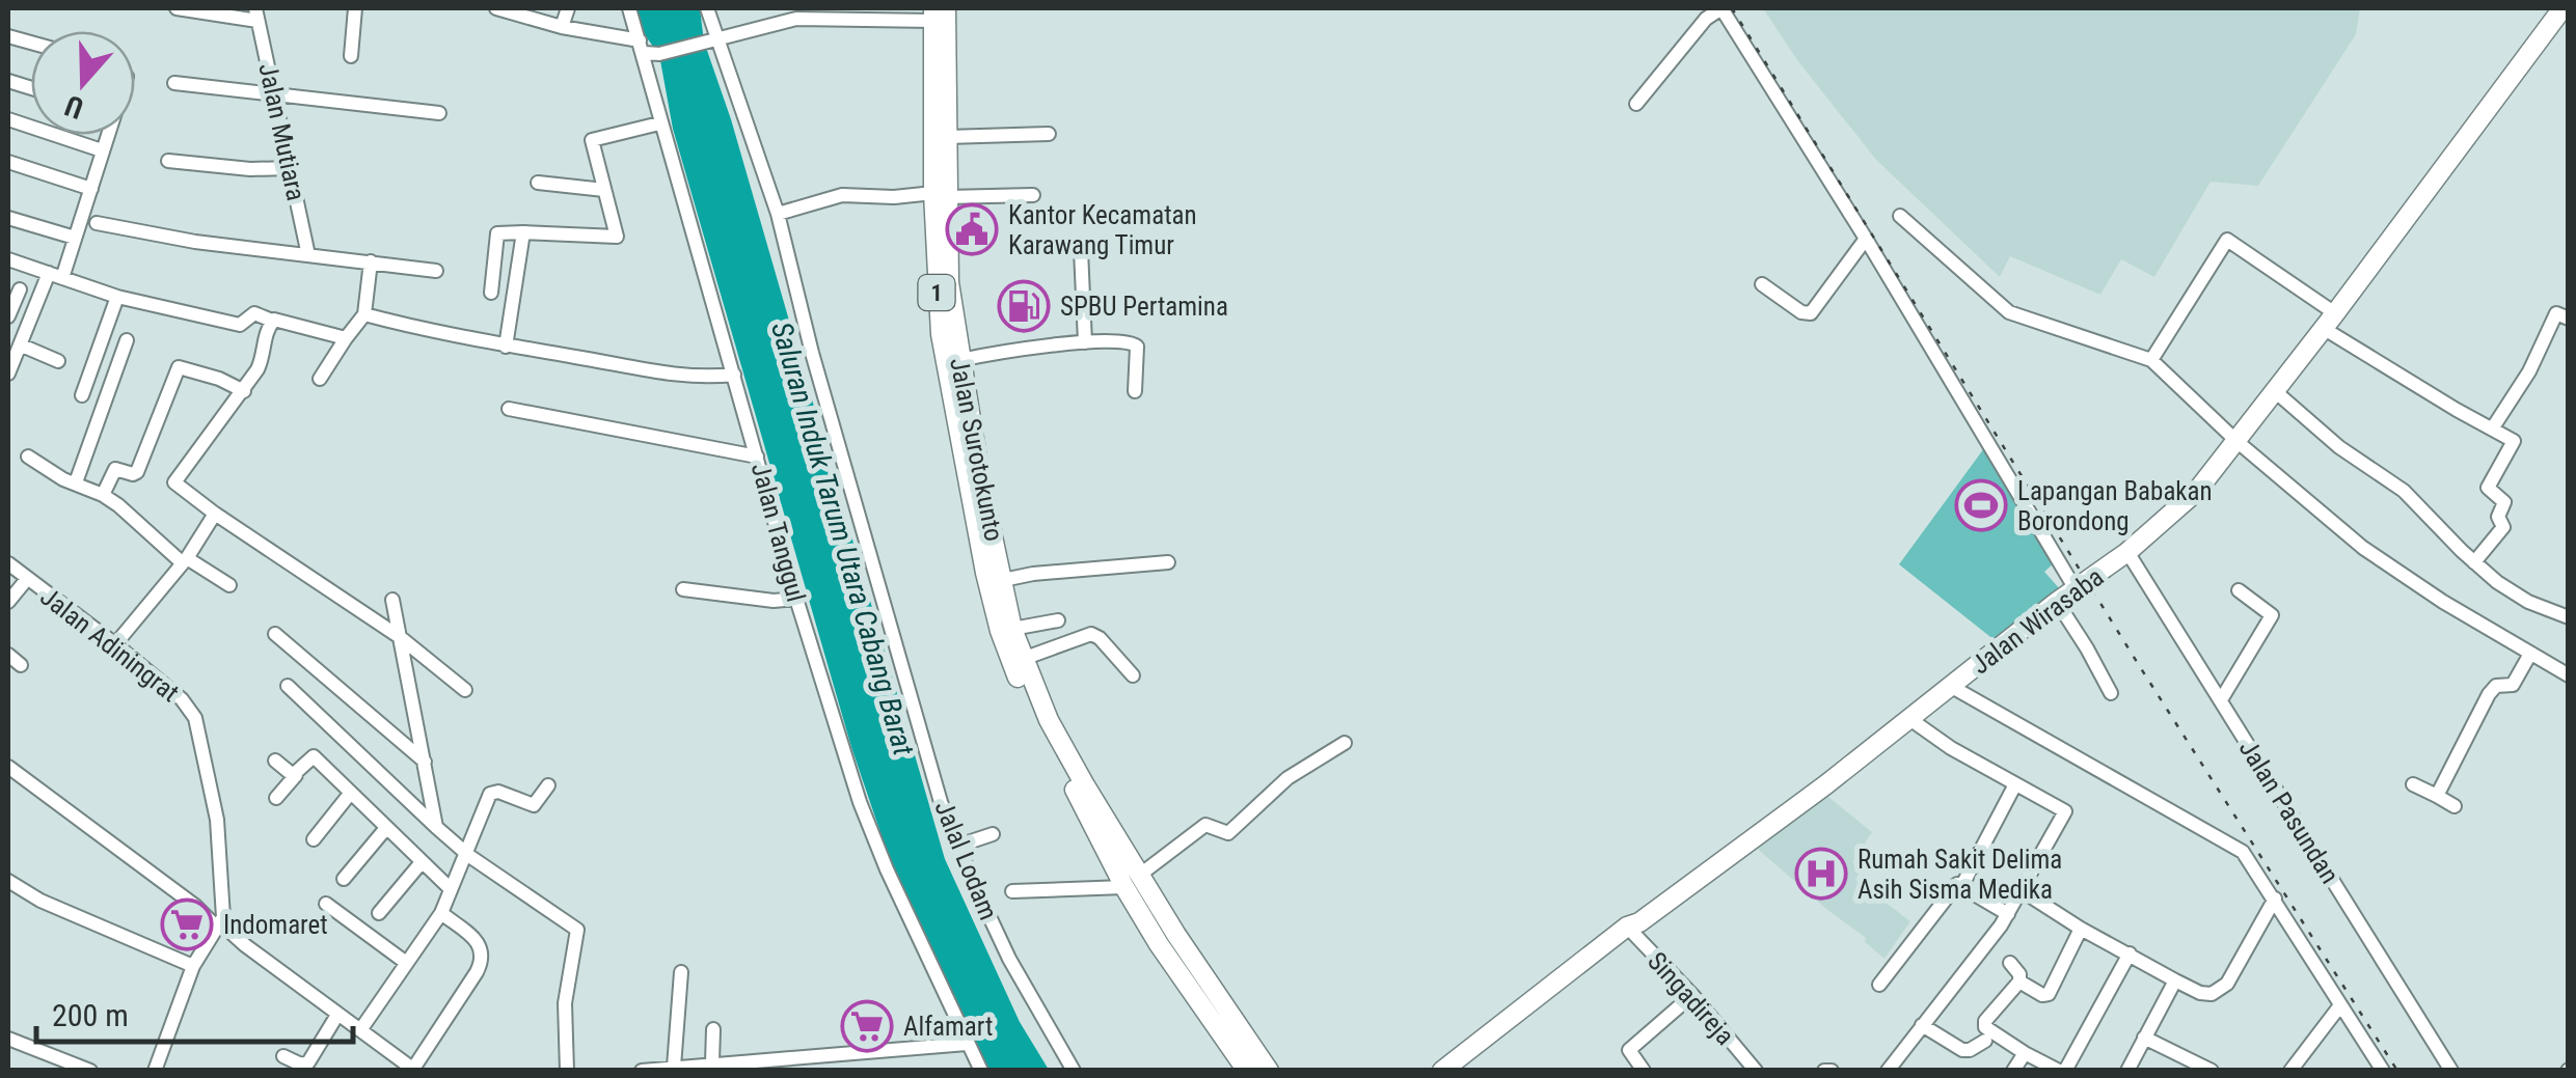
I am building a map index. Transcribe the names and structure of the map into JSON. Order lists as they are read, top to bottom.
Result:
{
  "streets": {
    "main road": ["1", "Jalan Surotokunto", "Jalan Wirasaba"],
    "street": [
      "Jalan Mutiara",
      "Jalan Tanggul",
      "Jalan Adiningrat",
      "Jalan Pasundan",
      "Jalal Lodam",
      "Singadireja"
    ]
  },
  "crossings": [
    ["1", "Jalan Surotokunto"],
    ["Jalan Wirasaba", "Jalan Pasundan"],
    ["Jalan Wirasaba", "Singadireja"]
  ],
  "water": ["Saluran Induk Tarum Utara Cabang Barat"],
  "places": {
    "public building": ["Kantor Kecamatan Karawang Timur"],
    "fuel station": ["SPBU Pertamina"],
    "sports": ["Lapangan Babakan Borondong"],
    "hospital": ["Rumah Sakit Delima Asih Sisma Medika"],
    "supermarket": ["Indomaret", "Alfamart"]
  },
  "scale_bar": "200 m",
  "north": "bottom"
}
